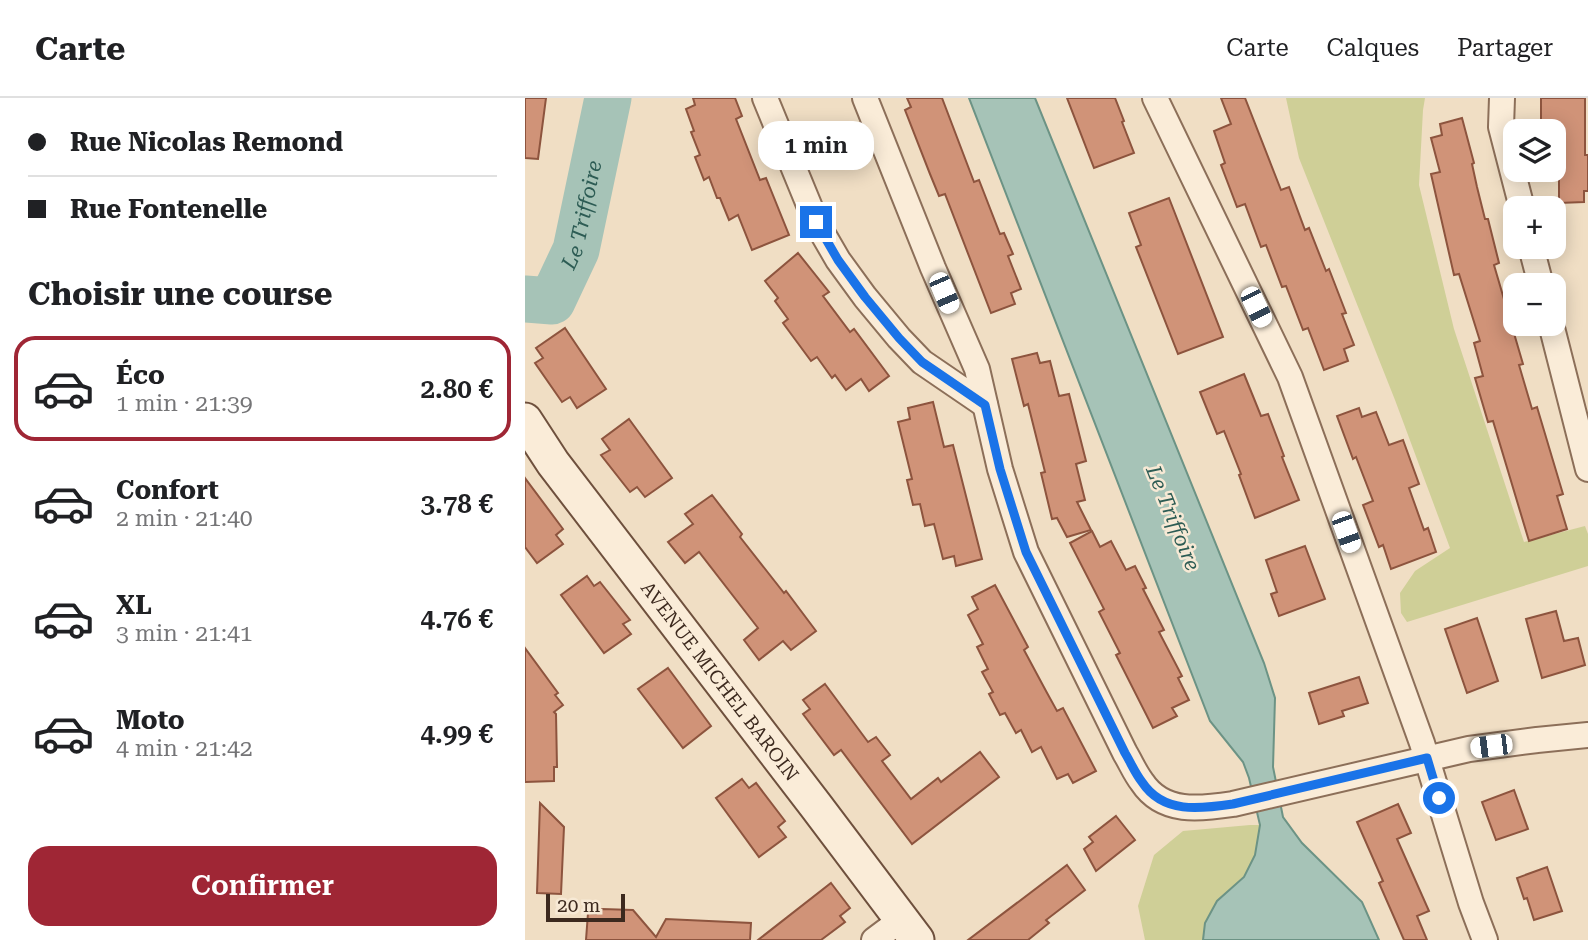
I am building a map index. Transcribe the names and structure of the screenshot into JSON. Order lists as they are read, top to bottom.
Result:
{
  "streets": {
    "street": ["AVENUE MICHEL BAROIN"]
  },
  "water": ["Le Triffoire"],
  "scale_bar": "20 m",
  "page": {
    "header": "Carte",
    "nav": ["Carte", "Calques", "Partager"],
    "banner": ["Rue Nicolas Remond", "Rue Fontenelle"],
    "map_buttons": ["+", "−"],
    "bubble": "1 min",
    "heading": "Choisir une course",
    "list": [
      {
        "name": "Éco",
        "note": "1 min · 21:39",
        "value": "2.80 €"
      },
      {
        "name": "Confort",
        "note": "2 min · 21:40",
        "value": "3.78 €"
      },
      {
        "name": "XL",
        "note": "3 min · 21:41",
        "value": "4.76 €"
      },
      {
        "name": "Moto",
        "note": "4 min · 21:42",
        "value": "4.99 €"
      }
    ],
    "buttons": "Confirmer",
    "scale": "20 m"
  }
}
